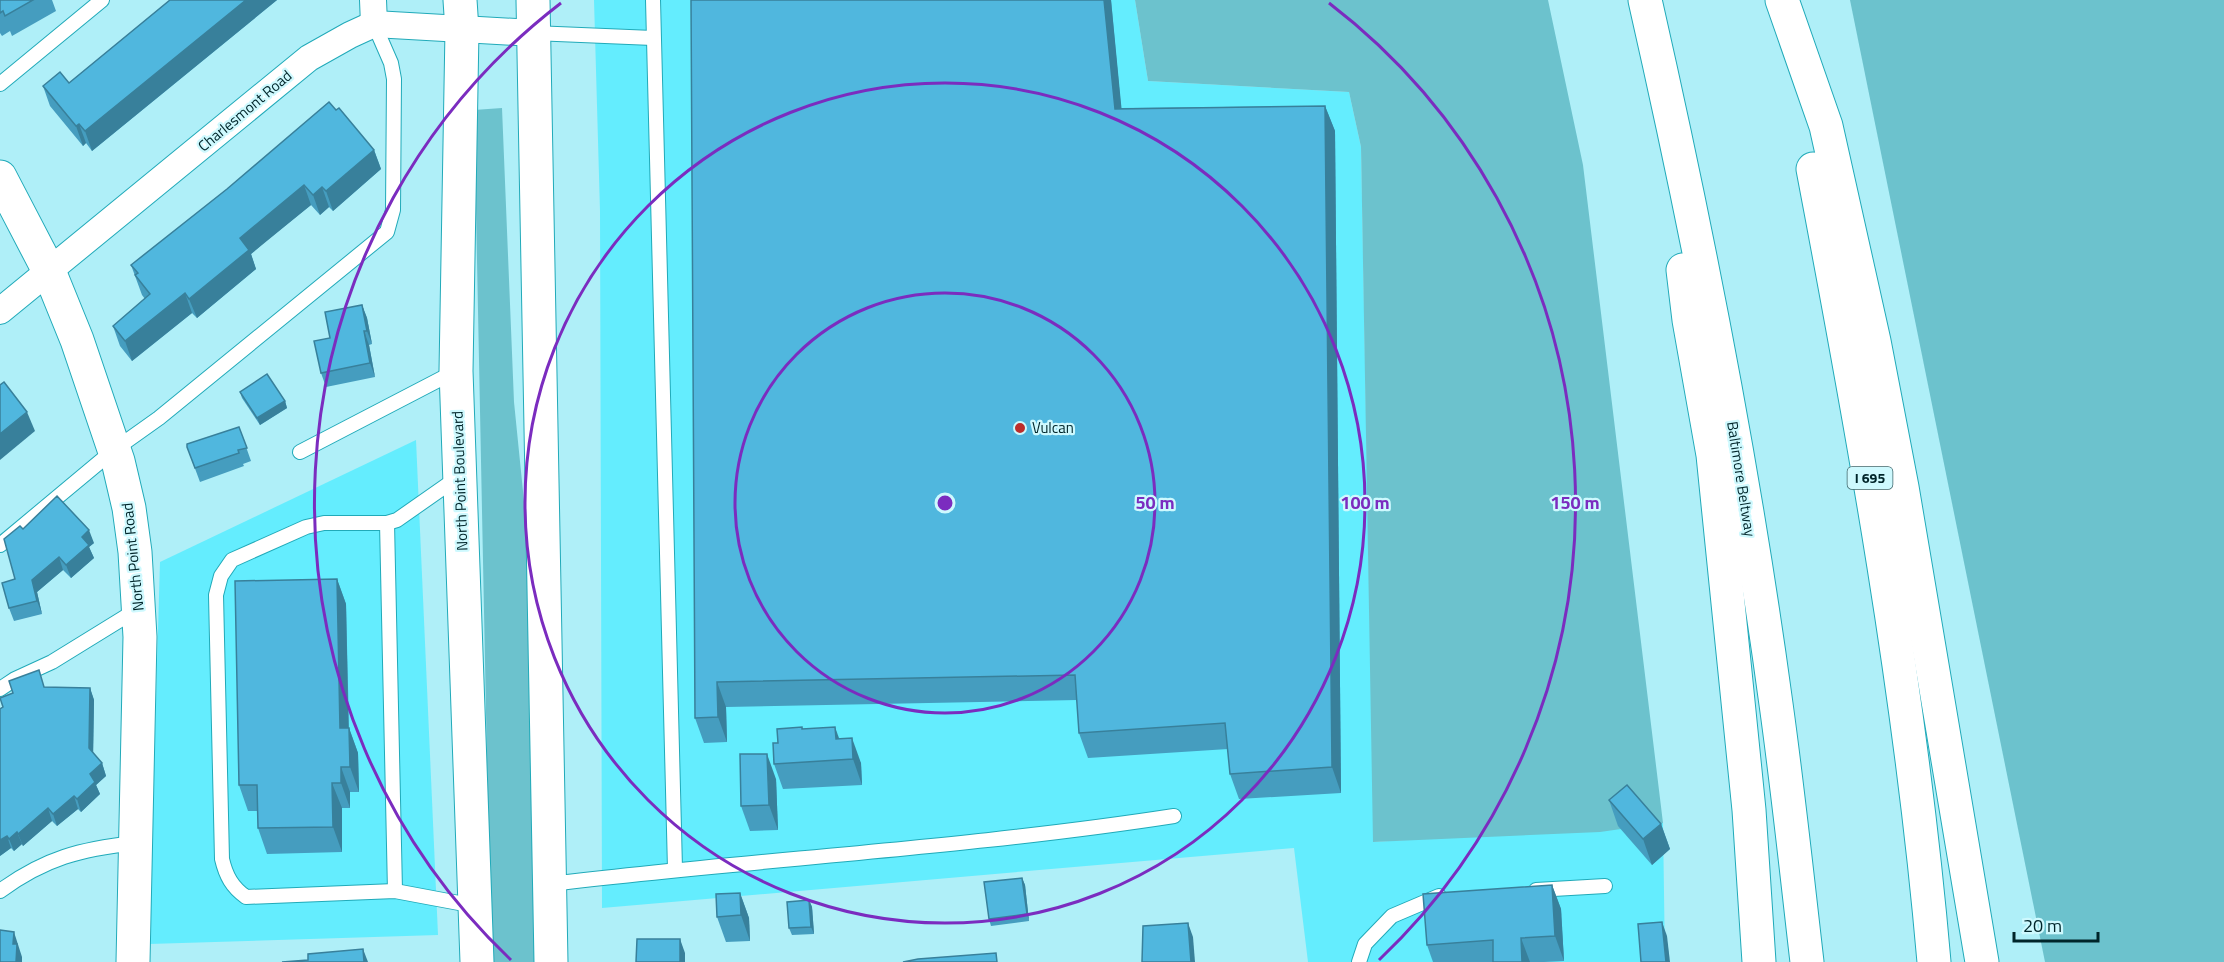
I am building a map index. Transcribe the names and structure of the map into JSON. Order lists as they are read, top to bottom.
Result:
{
  "streets": {
    "main road": [
      "I 695",
      "Baltimore Beltway",
      "North Point Boulevard",
      "North Point Road"
    ],
    "street": ["Charlesmont Road"]
  },
  "crossings": [
    ["Charlesmont Road", "North Point Boulevard"],
    ["Charlesmont Road", "North Point Road"]
  ],
  "places": ["Vulcan"],
  "scale_bar": "20 m",
  "rings": ["50 m", "100 m", "150 m"]
}
